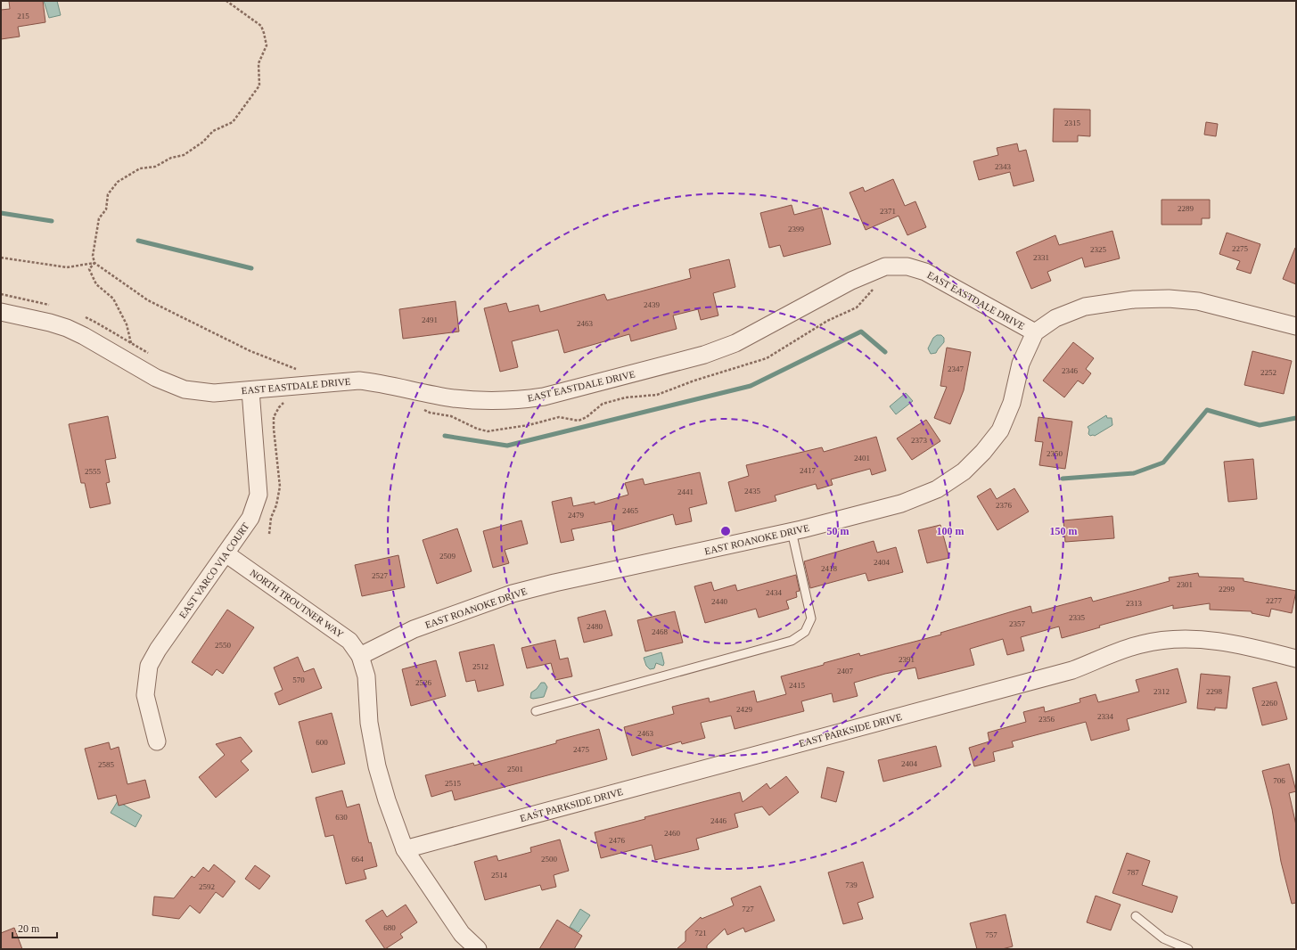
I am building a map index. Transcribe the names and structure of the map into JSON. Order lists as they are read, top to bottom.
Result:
{
  "streets": {
    "street": [
      "EAST EASTDALE DRIVE",
      "EAST ROANOKE DRIVE",
      "EAST VARCO VIA COURT",
      "NORTH TROUTNER WAY",
      "EAST PARKSIDE DRIVE"
    ]
  },
  "crossings": [
    ["EAST EASTDALE DRIVE", "EAST ROANOKE DRIVE"],
    ["EAST EASTDALE DRIVE", "EAST VARCO VIA COURT"],
    ["EAST ROANOKE DRIVE", "NORTH TROUTNER WAY"],
    ["EAST VARCO VIA COURT", "NORTH TROUTNER WAY"],
    ["NORTH TROUTNER WAY", "EAST PARKSIDE DRIVE"]
  ],
  "house_numbers": [
    "215",
    "2315",
    "2343",
    "2289",
    "2371",
    "2399",
    "2275",
    "2325",
    "2331",
    "2439",
    "2491",
    "2463",
    "2347",
    "2346",
    "2252",
    "2373",
    "2350",
    "2401",
    "2417",
    "2555",
    "2435",
    "2441",
    "2376",
    "2465",
    "2479",
    "2509",
    "2404",
    "2418",
    "2527",
    "2301",
    "2299",
    "2434",
    "2277",
    "2440",
    "2313",
    "2335",
    "2357",
    "2480",
    "2468",
    "2550",
    "2391",
    "2512",
    "2407",
    "570",
    "2526",
    "2415",
    "2312",
    "2298",
    "2260",
    "2429",
    "2334",
    "2356",
    "2463",
    "600",
    "2475",
    "2404",
    "2585",
    "2501",
    "706",
    "2515",
    "630",
    "2446",
    "2460",
    "2476",
    "664",
    "2500",
    "787",
    "2514",
    "739",
    "2592",
    "727",
    "680",
    "721",
    "757"
  ],
  "scale_bar": "20 m",
  "rings": ["50 m", "100 m", "150 m"]
}
